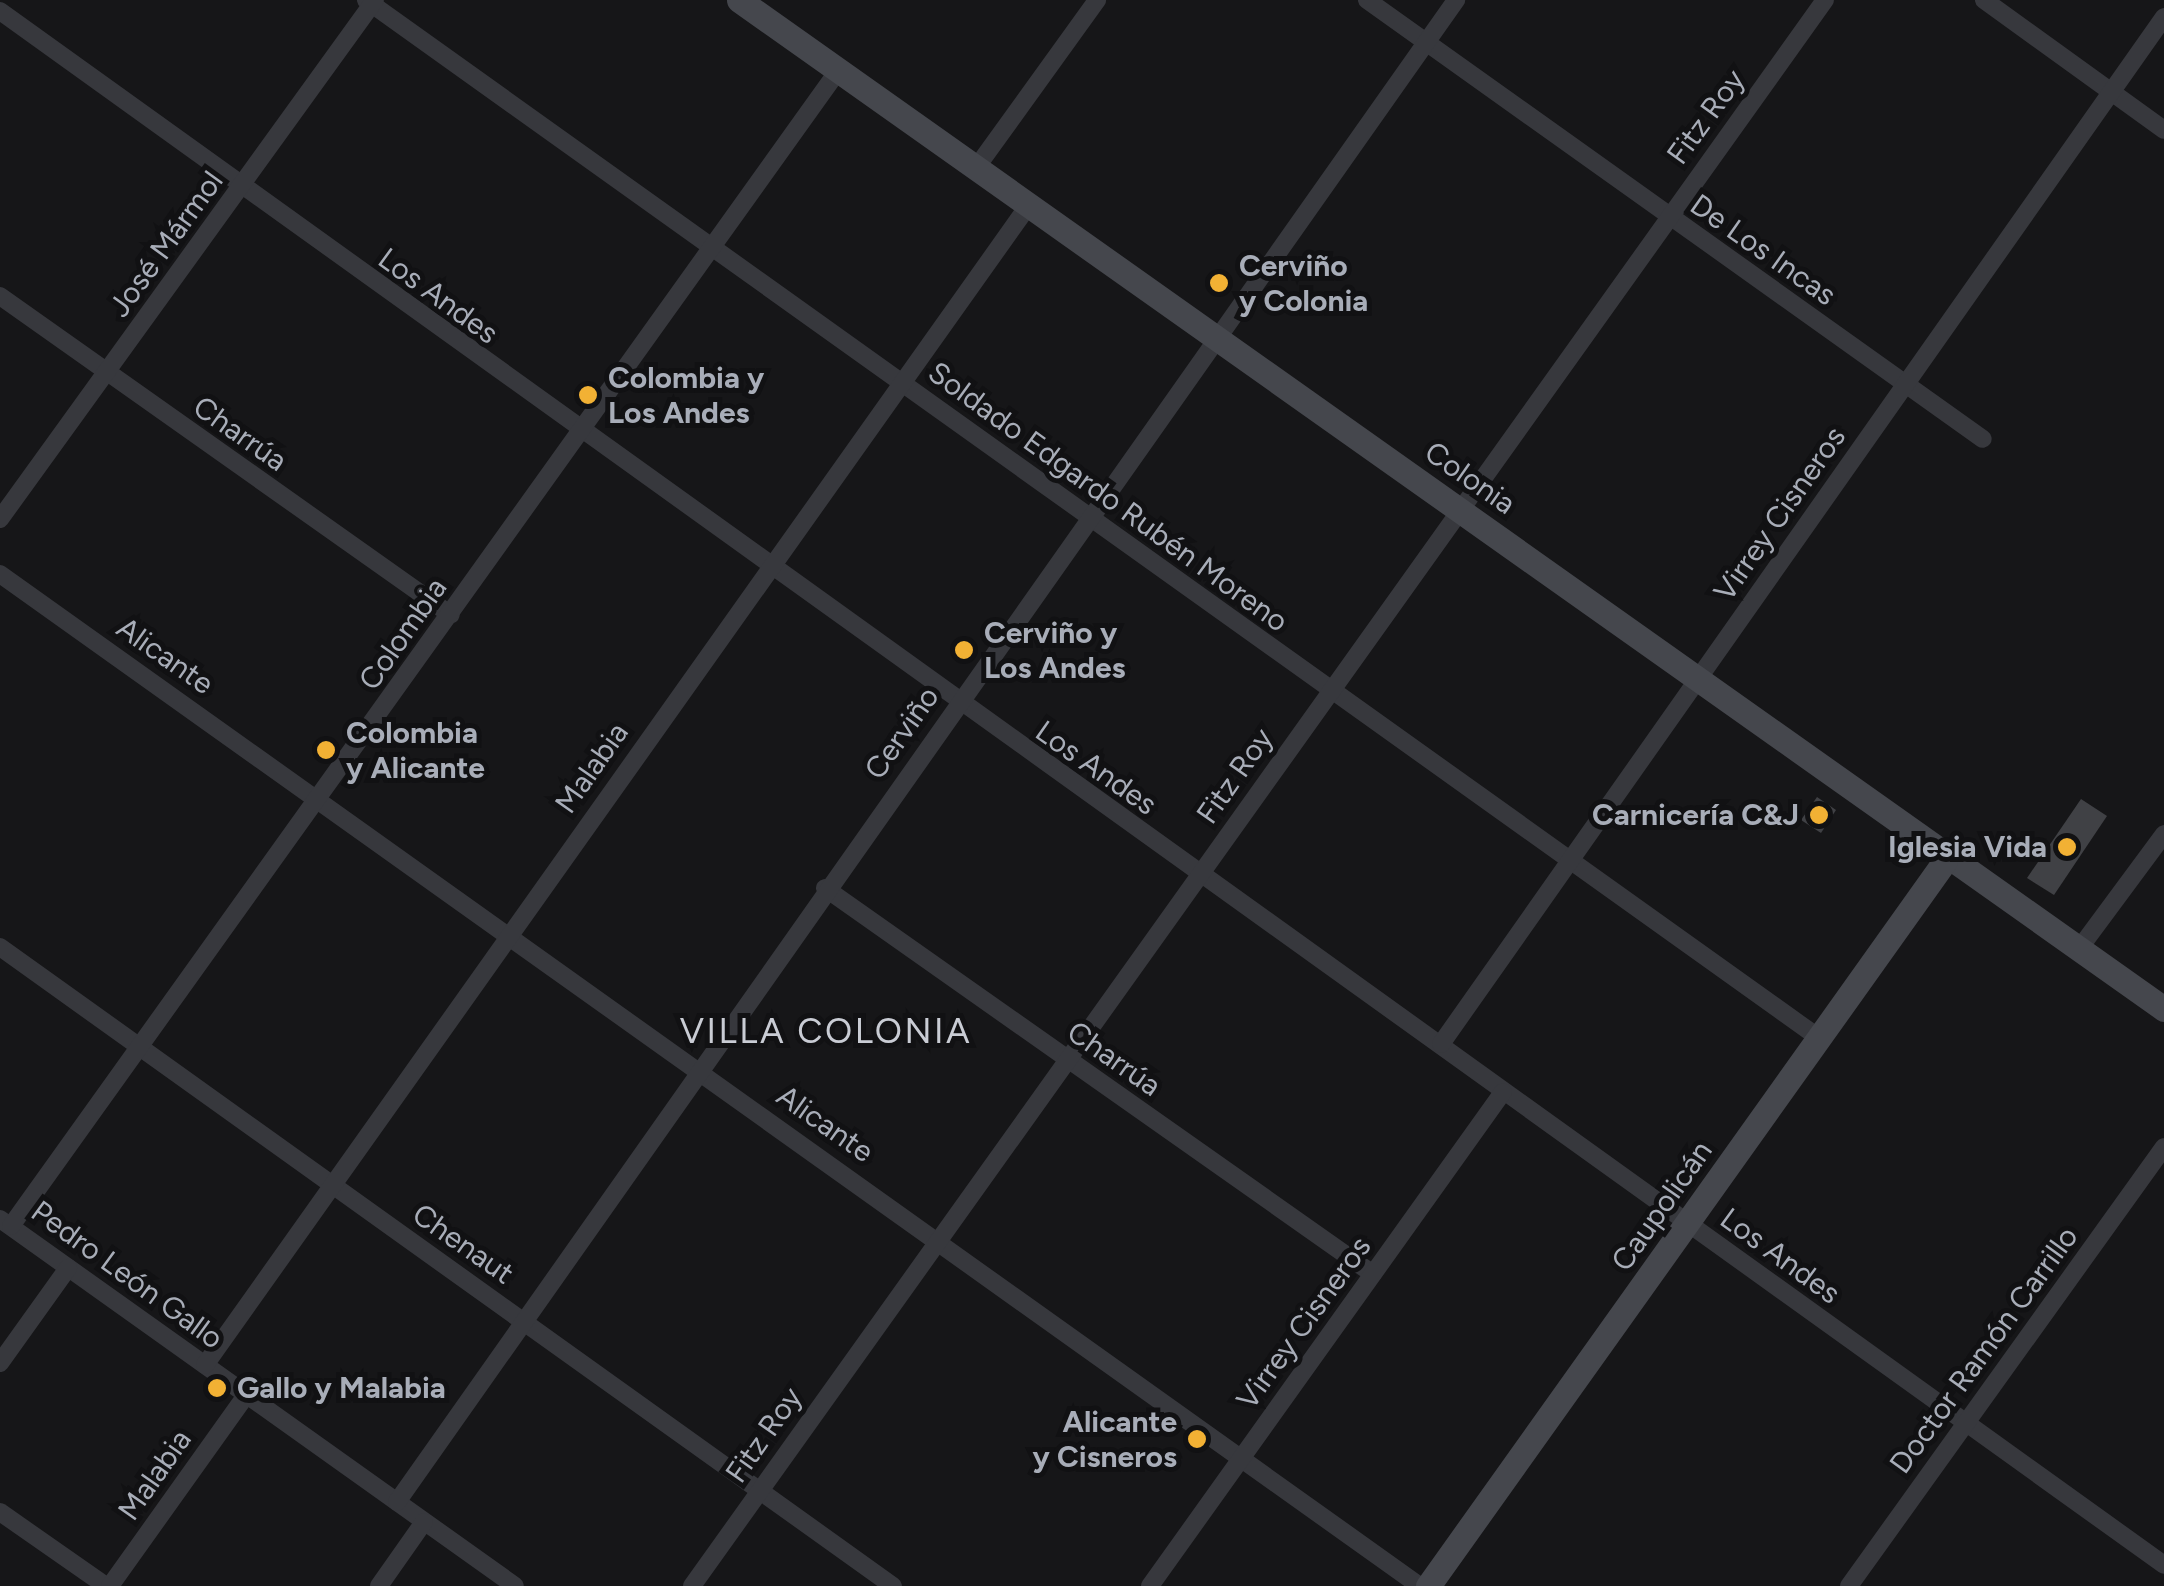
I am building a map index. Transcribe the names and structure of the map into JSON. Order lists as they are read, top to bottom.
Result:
{
  "streets": {
    "street": [
      "Fitz Roy",
      "José Mármol",
      "De Los Incas",
      "Los Andes",
      "Charrúa",
      "Colonia",
      "Soldado Edgardo Rubén Moreno",
      "Virrey Cisneros",
      "Colombia",
      "Alicante",
      "Cerviño",
      "Malabia",
      "Caupolicán",
      "Chenaut",
      "Pedro León Gallo",
      "Doctor Ramón Carrillo"
    ]
  },
  "crossings": [
    ["Fitz Roy", "De Los Incas"],
    ["Fitz Roy", "Los Andes"],
    ["Fitz Roy", "Charrúa"],
    ["Fitz Roy", "Colonia"],
    ["Fitz Roy", "Soldado Edgardo Rubén Moreno"],
    ["Fitz Roy", "Alicante"],
    ["Fitz Roy", "Chenaut"],
    ["José Mármol", "Los Andes"],
    ["José Mármol", "Charrúa"],
    ["José Mármol", "Soldado Edgardo Rubén Moreno"],
    ["De Los Incas", "Virrey Cisneros"],
    ["De Los Incas", "Cerviño"],
    ["Los Andes", "Virrey Cisneros"],
    ["Los Andes", "Colombia"],
    ["Los Andes", "Cerviño"],
    ["Los Andes", "Malabia"],
    ["Los Andes", "Caupolicán"],
    ["Los Andes", "Doctor Ramón Carrillo"],
    ["Charrúa", "Virrey Cisneros"],
    ["Charrúa", "Colombia"],
    ["Charrúa", "Cerviño"],
    ["Colonia", "Virrey Cisneros"],
    ["Colonia", "Colombia"],
    ["Colonia", "Cerviño"],
    ["Colonia", "Malabia"],
    ["Colonia", "Caupolicán"],
    ["Soldado Edgardo Rubén Moreno", "Virrey Cisneros"],
    ["Soldado Edgardo Rubén Moreno", "Colombia"],
    ["Soldado Edgardo Rubén Moreno", "Cerviño"],
    ["Soldado Edgardo Rubén Moreno", "Malabia"],
    ["Soldado Edgardo Rubén Moreno", "Caupolicán"],
    ["Virrey Cisneros", "Alicante"],
    ["Colombia", "Alicante"],
    ["Colombia", "Chenaut"],
    ["Colombia", "Pedro León Gallo"],
    ["Alicante", "Cerviño"],
    ["Alicante", "Malabia"],
    ["Cerviño", "Chenaut"],
    ["Cerviño", "Pedro León Gallo"],
    ["Malabia", "Chenaut"],
    ["Malabia", "Pedro León Gallo"]
  ],
  "districts": ["VILLA COLONIA"],
  "places": [
    "Cerviño y Colonia",
    "Colombia y Los Andes",
    "Cerviño y Los Andes",
    "Colombia y Alicante",
    "Carnicería C&J",
    "Iglesia Vida",
    "Gallo y Malabia",
    "Alicante y Cisneros"
  ]
}
